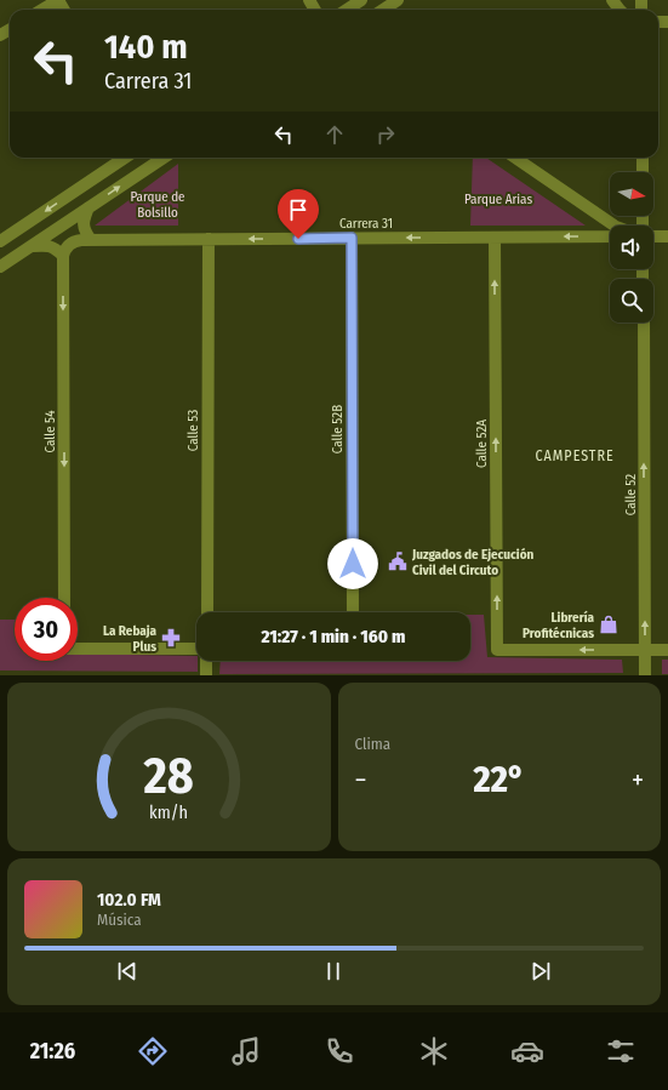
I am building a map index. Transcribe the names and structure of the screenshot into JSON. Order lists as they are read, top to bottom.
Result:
{
  "streets": {
    "street": [
      "Carrera 31",
      "Calle 52B",
      "Calle 53",
      "Calle 54",
      "Calle 52A",
      "Calle 52"
    ]
  },
  "crossings": [
    ["Carrera 31", "Calle 52B"],
    ["Carrera 31", "Calle 53"],
    ["Carrera 31", "Calle 54"],
    ["Carrera 31", "Calle 52A"],
    ["Calle 52A", "Calle 52"]
  ],
  "one_way": ["Carrera 31", "Calle 54", "Calle 52"],
  "districts": ["CAMPESTRE"],
  "parks": ["Parque de Bolsillo", "Parque Arias"],
  "places": {
    "public building": ["Juzgados de Ejecución Civil del Circuto"],
    "shop": ["Librería Profitécnicas"],
    "pharmacy": ["La Rebaja Plus"]
  },
  "north": "right",
  "page": {
    "turn": ["140 m", "Carrera 31"],
    "limit": "30",
    "trip": "21:27 · 1 min · 160 m",
    "tile": "Clima",
    "heat": ["−", "22°", "+"],
    "song": ["102.0 FM", "Música"],
    "tabs": "21:26",
    "gauge": ["28", "km/h"]
  }
}
